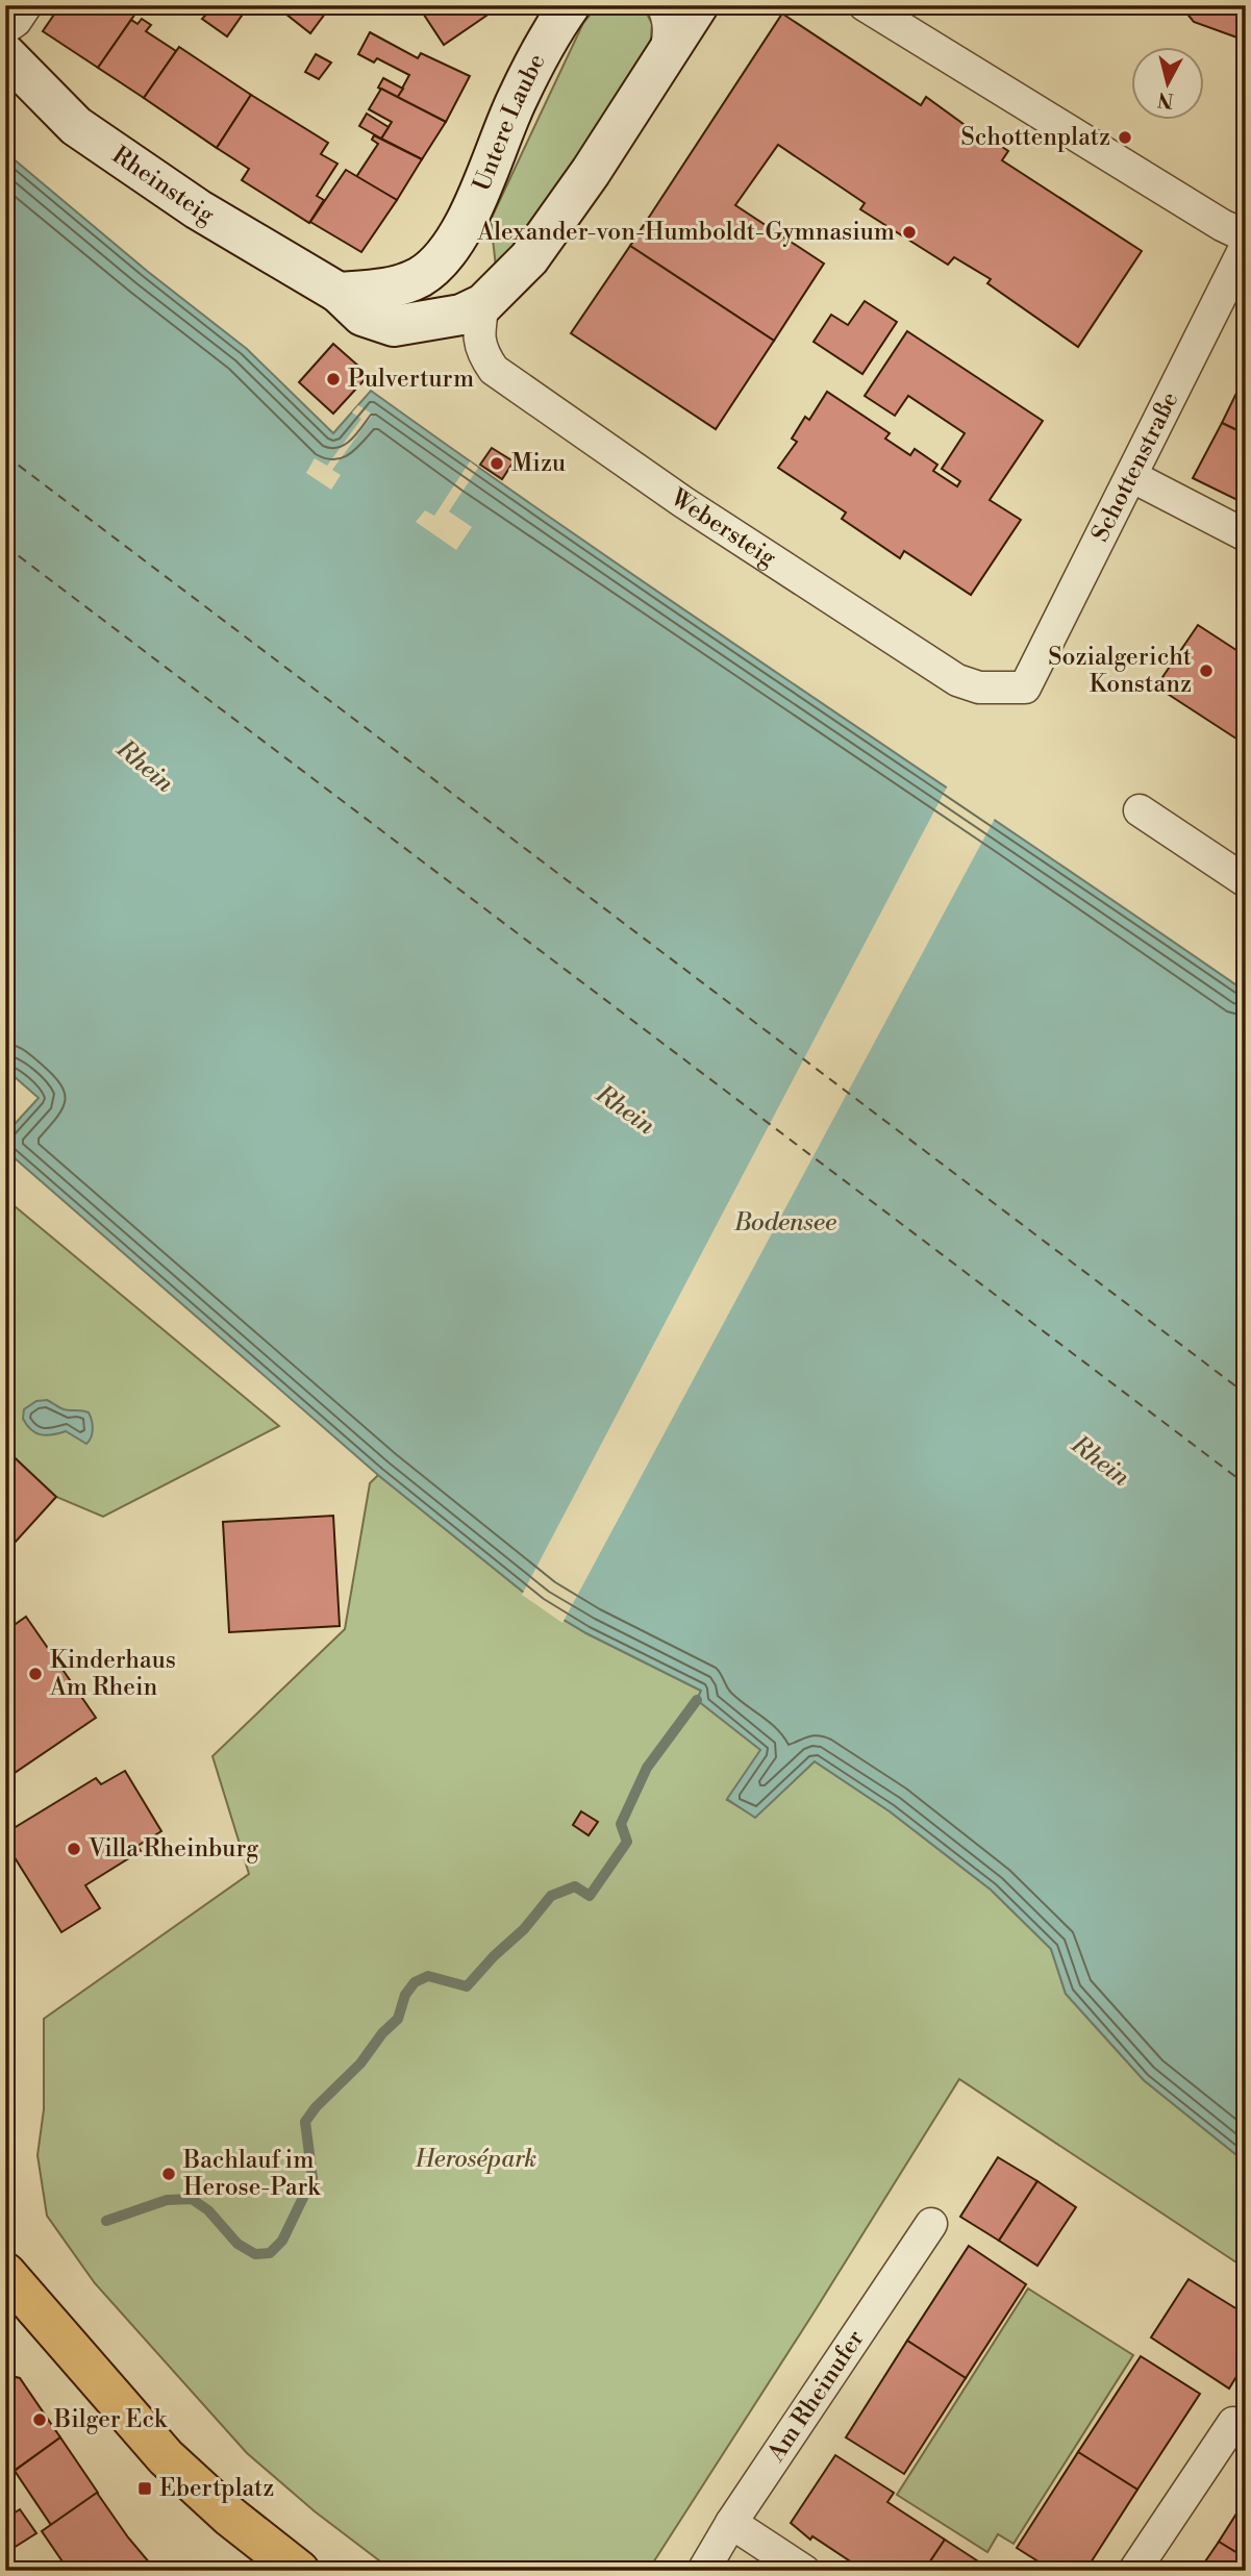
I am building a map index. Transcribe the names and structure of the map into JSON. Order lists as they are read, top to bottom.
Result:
{
  "streets": {
    "main road": ["Untere Laube", "Rheinsteig"],
    "street": ["Schottenstraße", "Webersteig", "Am Rheinufer"]
  },
  "crossings": [
    ["Untere Laube", "Rheinsteig"],
    ["Schottenstraße", "Webersteig"]
  ],
  "water": ["Rhein", "Bodensee"],
  "parks": ["Herosépark"],
  "places": {
    "other": [
      "Schottenplatz",
      "Alexander-von-Humboldt-Gymnasium",
      "Pulverturm",
      "Mizu",
      "Sozialgericht Konstanz",
      "Kinderhaus Am Rhein",
      "Villa Rheinburg",
      "Bachlauf im Herose-Park",
      "Bilger Eck"
    ],
    "transit": ["Ebertplatz"]
  },
  "north": "bottom"
}
